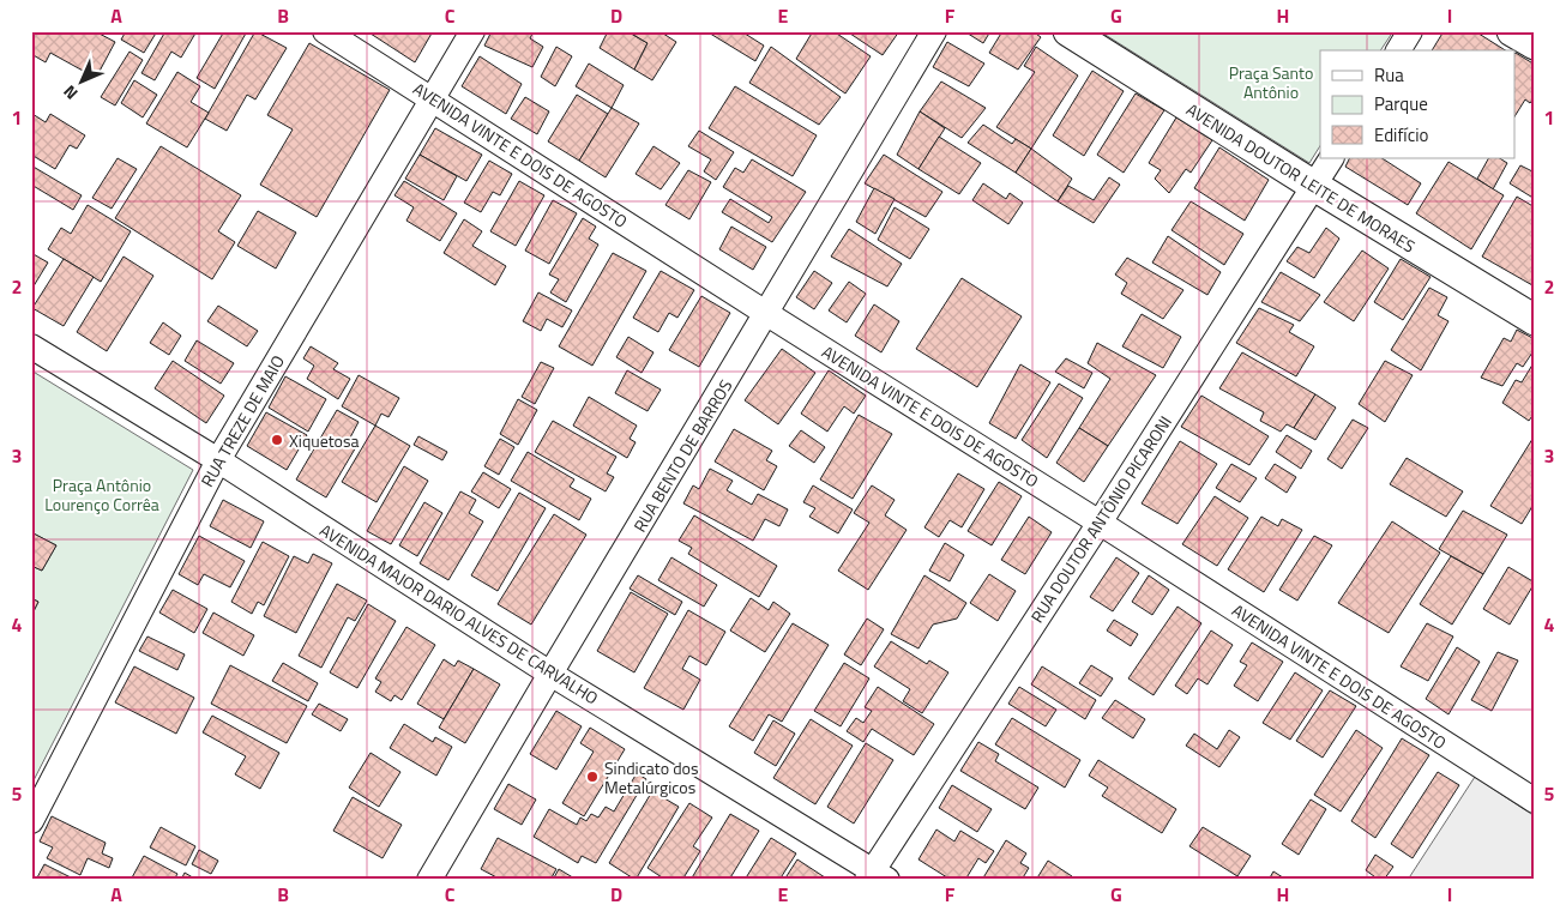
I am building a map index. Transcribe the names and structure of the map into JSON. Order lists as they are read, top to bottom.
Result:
{
  "streets": {
    "street": [
      "AVENIDA VINTE E DOIS DE AGOSTO",
      "AVENIDA DOUTOR LEITE DE MORAES",
      "RUA TREZE DE MAIO",
      "RUA BENTO DE BARROS",
      "RUA DOUTOR ANTÔNIO PICARONI",
      "AVENIDA MAJOR DARIO ALVES DE CARVALHO"
    ]
  },
  "crossings": [
    ["AVENIDA VINTE E DOIS DE AGOSTO", "RUA TREZE DE MAIO"],
    ["AVENIDA VINTE E DOIS DE AGOSTO", "RUA BENTO DE BARROS"],
    ["AVENIDA VINTE E DOIS DE AGOSTO", "RUA DOUTOR ANTÔNIO PICARONI"],
    ["AVENIDA DOUTOR LEITE DE MORAES", "RUA DOUTOR ANTÔNIO PICARONI"],
    ["RUA TREZE DE MAIO", "AVENIDA MAJOR DARIO ALVES DE CARVALHO"],
    ["RUA BENTO DE BARROS", "AVENIDA MAJOR DARIO ALVES DE CARVALHO"],
    ["RUA DOUTOR ANTÔNIO PICARONI", "AVENIDA MAJOR DARIO ALVES DE CARVALHO"]
  ],
  "parks": ["Praça Santo Antônio", "Praça Antônio Lourenço Corrêa"],
  "places": ["Xiquetosa", "Sindicato dos Metalúrgicos"],
  "legend": ["Rua", "Parque", "Edifício"],
  "north": "bottom left",
  "grid": {
    "columns": [
      "A",
      "B",
      "C",
      "D",
      "E",
      "F",
      "G",
      "H",
      "I"
    ],
    "rows": [
      "1",
      "2",
      "3",
      "4",
      "5"
    ]
  }
}
